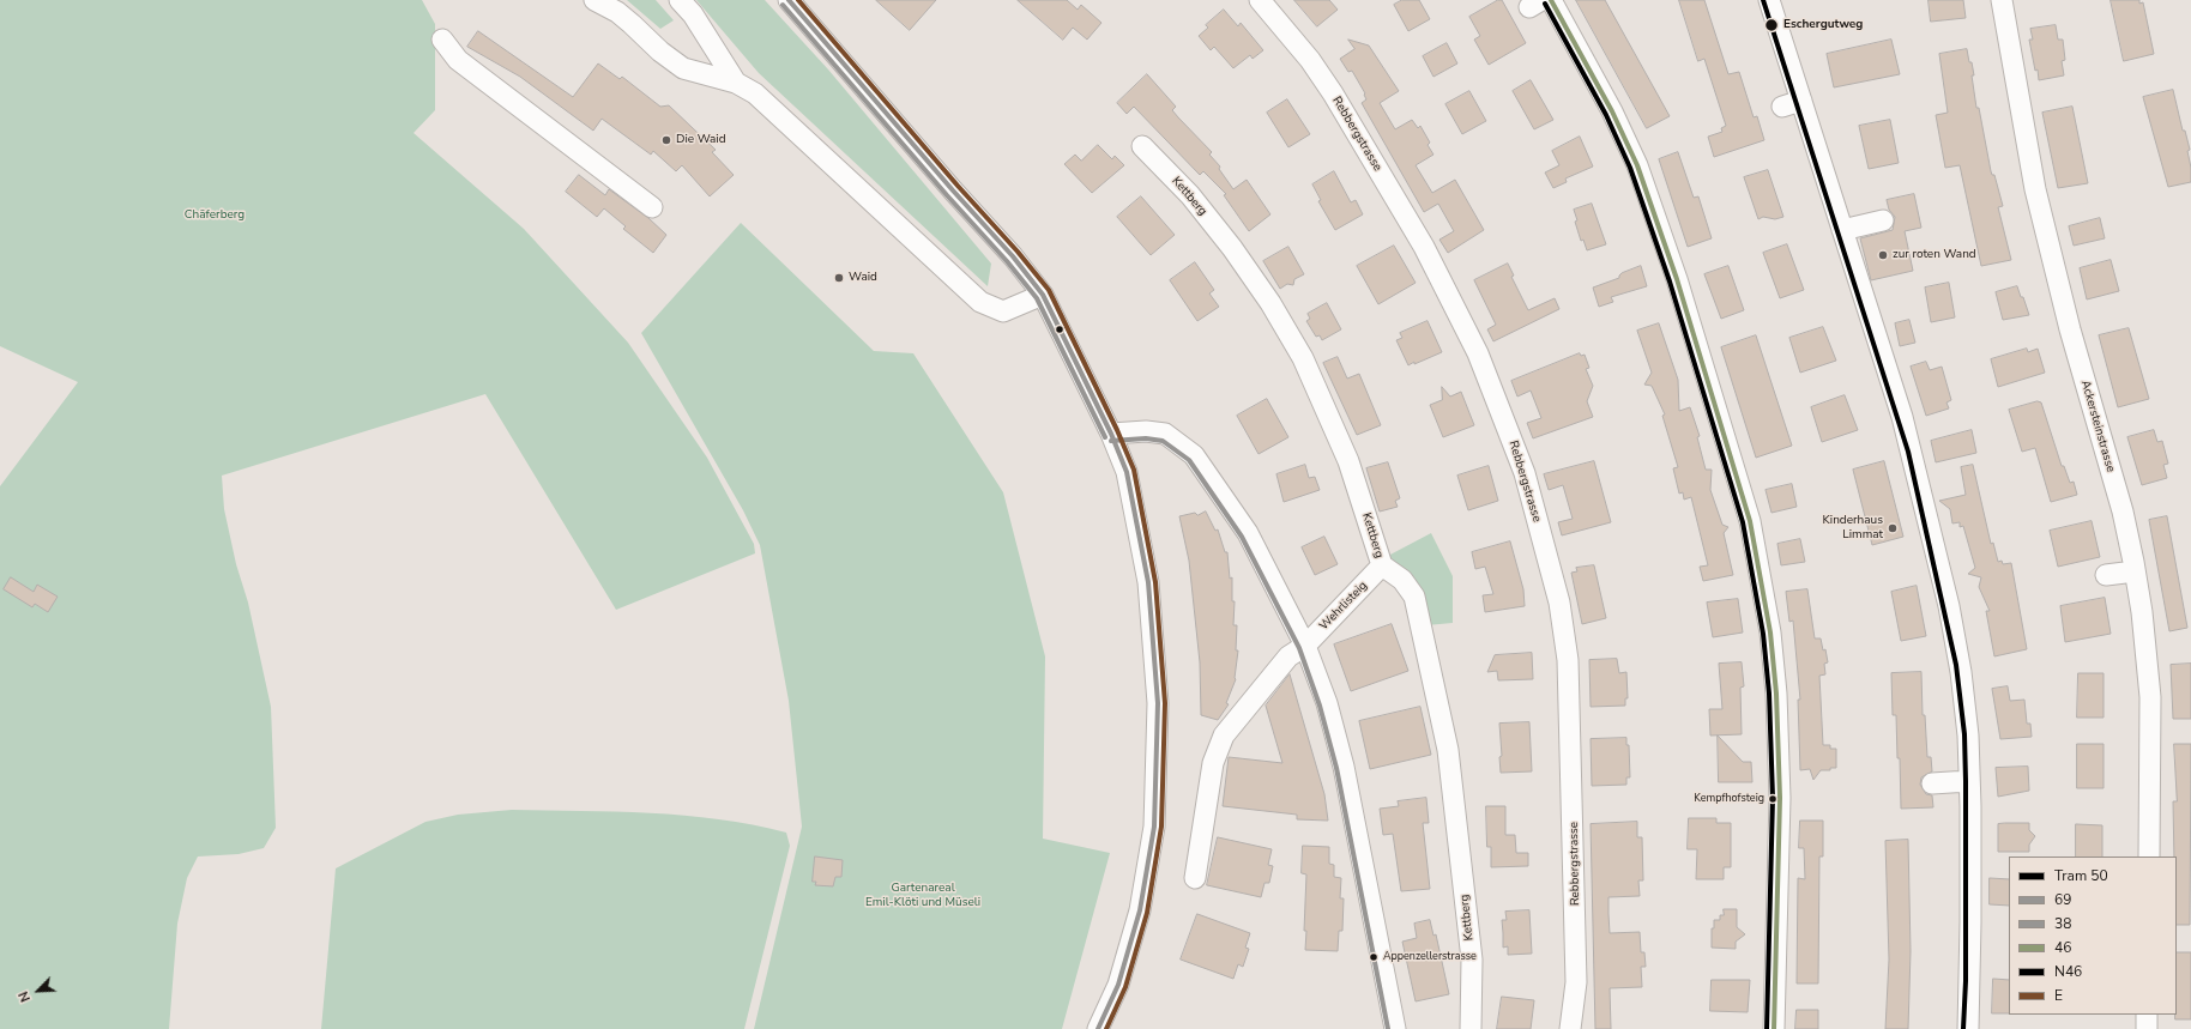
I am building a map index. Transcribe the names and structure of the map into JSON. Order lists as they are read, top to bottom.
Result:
{
  "streets": {
    "street": [
      "Rebbergstrasse",
      "Kettberg",
      "Ackersteinstrasse",
      "Wehrlisteig"
    ]
  },
  "crossings": [
    ["Kettberg", "Wehrlisteig"]
  ],
  "parks": ["Chäferberg", "Gartenareal Emil-Klöti und Müseli"],
  "places": [
    "Eschergutweg",
    "Die Waid",
    "zur roten Wand",
    "Waid",
    "Kinderhaus Limmat",
    "Kempfhofsteig",
    "Appenzellerstrasse"
  ],
  "lines": [
    "tram line 50",
    "transit line 69",
    "transit line 46",
    "transit line E",
    "transit line N46",
    "transit line 38"
  ],
  "legend": [
    "Tram 50",
    "69",
    "38",
    "46",
    "N46",
    "E"
  ],
  "north": "bottom left"
}
